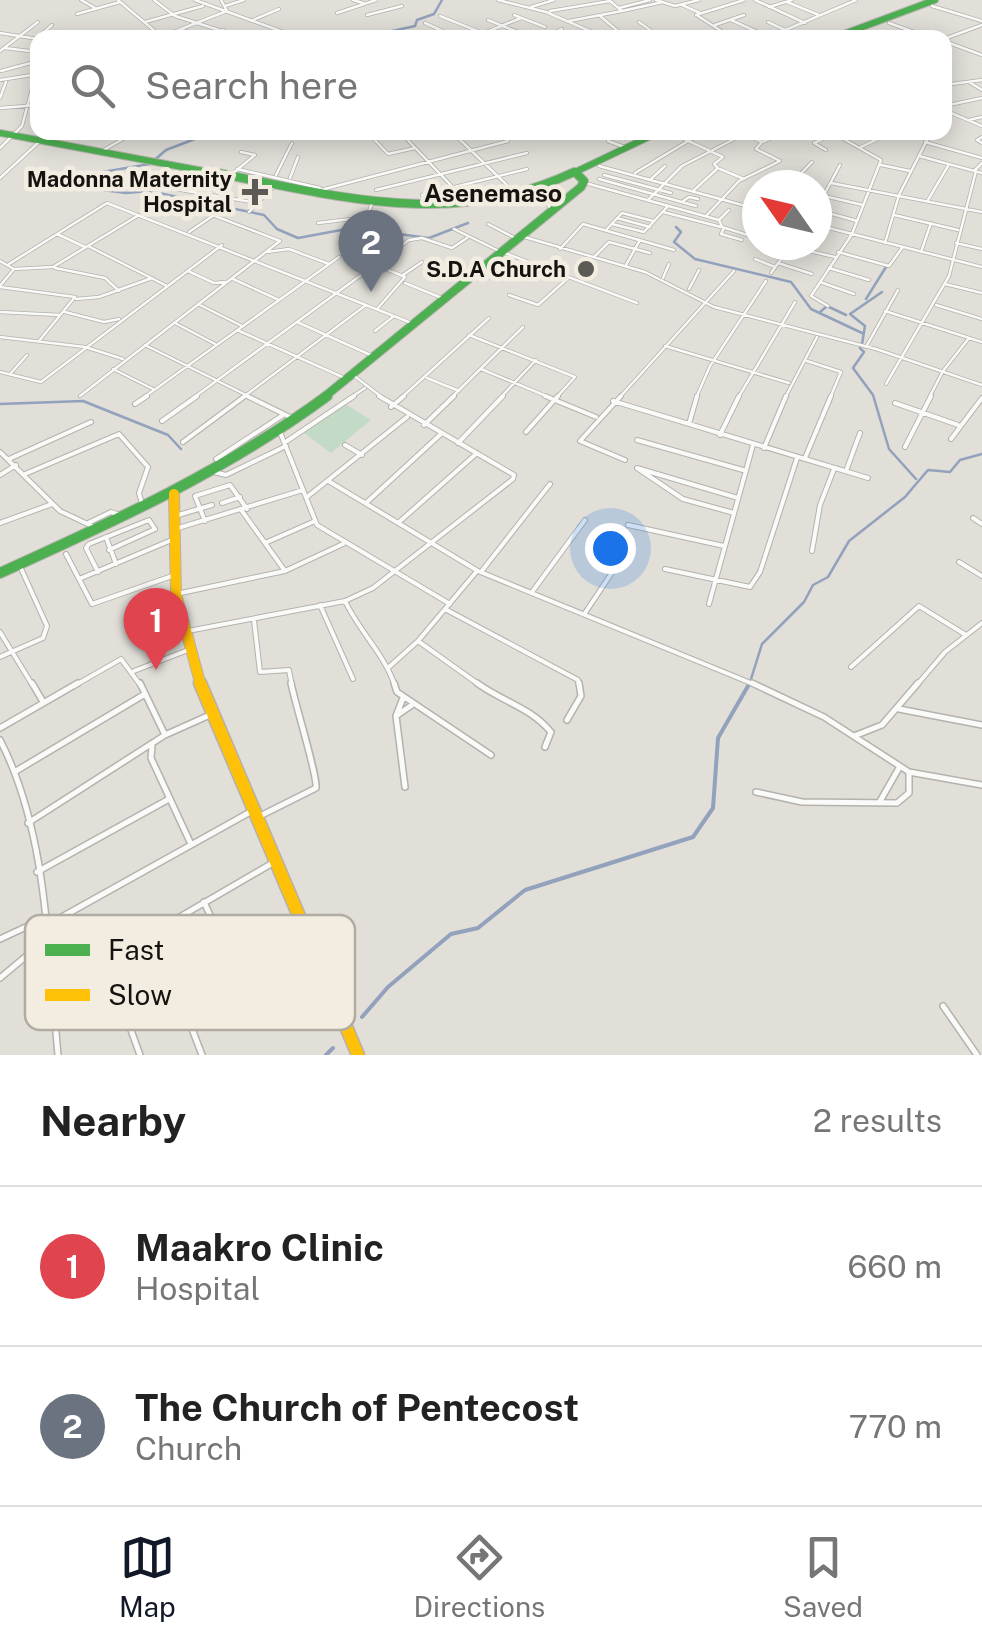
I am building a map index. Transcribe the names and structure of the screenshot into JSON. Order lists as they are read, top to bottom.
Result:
{
  "districts": ["Asenemaso"],
  "places": {
    "health": ["Madonna Maternity Hospital"],
    "other": ["S.D.A Church"]
  },
  "legend": ["Fast", "Slow"],
  "north": "top left",
  "page": {
    "search": "Search here",
    "pins": ["2", "1"],
    "heading": ["Nearby", "2 results"],
    "list": [
      {
        "mark": "1",
        "name": "Maakro Clinic",
        "note": "Hospital",
        "value": "660 m"
      },
      {
        "mark": "2",
        "name": "The Church of Pentecost",
        "note": "Church",
        "value": "770 m"
      }
    ],
    "nav": ["Map", "Directions", "Saved"]
  }
}
